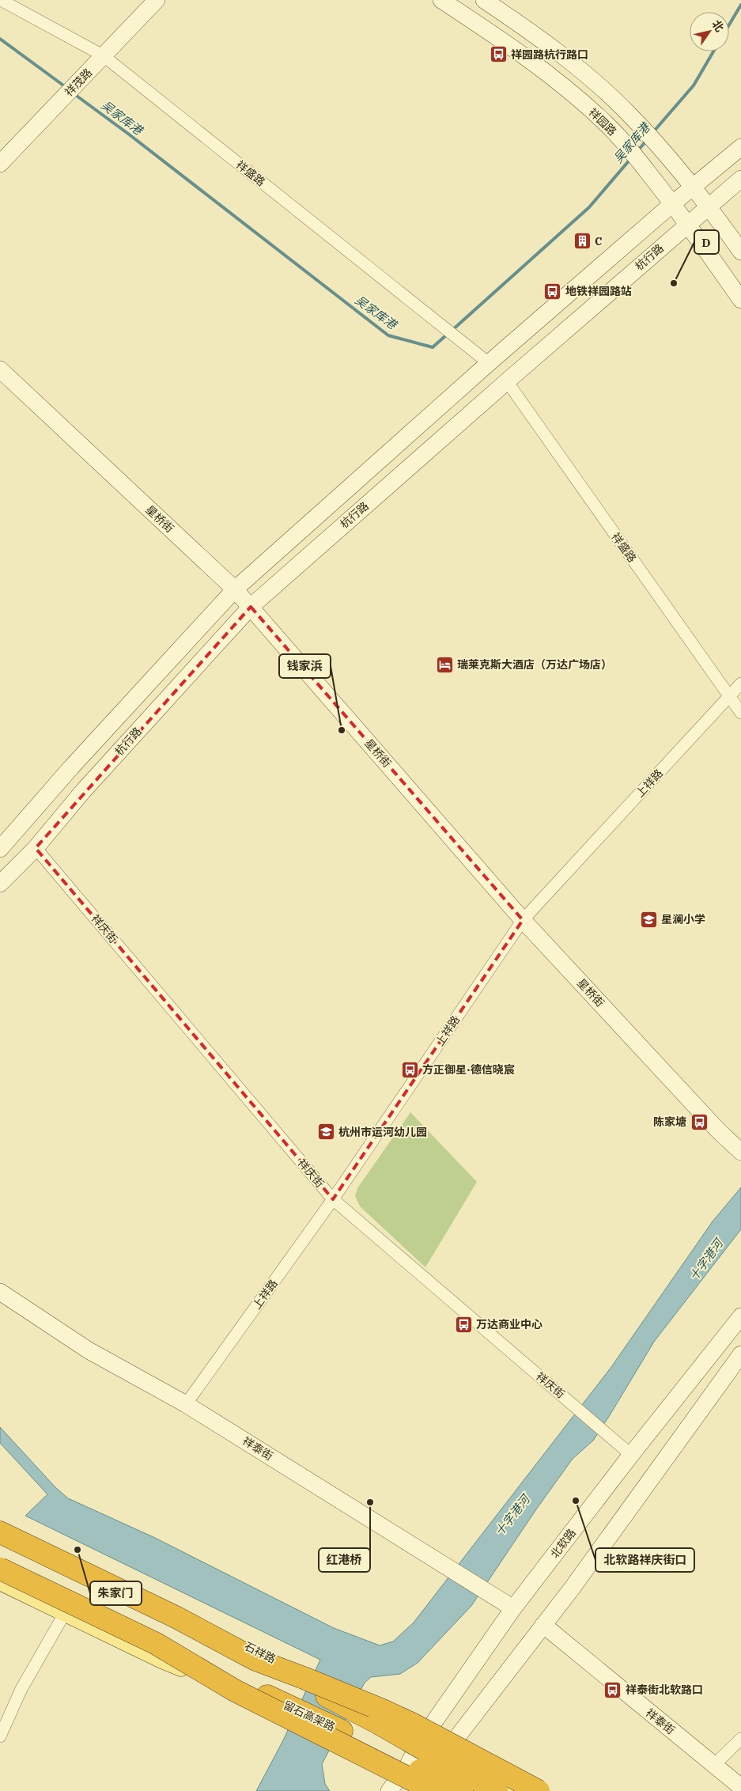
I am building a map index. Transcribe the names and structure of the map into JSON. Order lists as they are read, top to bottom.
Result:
{
  "streets": {
    "highway": ["留石高架路"],
    "main road": ["石祥路"],
    "street": [
      "祥茂路",
      "祥园路",
      "祥盛路",
      "杭行路",
      "星桥街",
      "上祥路",
      "祥庆街",
      "祥泰街",
      "北软路"
    ]
  },
  "crossings": [
    ["祥茂路", "祥盛路"],
    ["祥园路", "杭行路"],
    ["祥盛路", "杭行路"],
    ["祥盛路", "上祥路"],
    ["杭行路", "星桥街"],
    ["杭行路", "祥庆街"],
    ["星桥街", "上祥路"],
    ["上祥路", "祥庆街"],
    ["上祥路", "祥泰街"],
    ["祥庆街", "北软路"],
    ["祥泰街", "北软路"],
    ["北软路", "石祥路"]
  ],
  "water": ["吴家库港", "十字港河"],
  "places": {
    "bus stop": [
      "祥园路杭行路口",
      "地铁祥园路站",
      "方正御星·德信晓宸",
      "陈家塘",
      "万达商业中心",
      "祥泰街北软路口"
    ],
    "building": ["C"],
    "other": [
      "D",
      "钱家浜",
      "北软路祥庆街口",
      "红港桥",
      "朱家门"
    ],
    "hotel": ["瑞莱克斯大酒店（万达广场店）"],
    "school or university": ["星澜小学", "杭州市运河幼儿园"]
  },
  "north": "top right"
}
